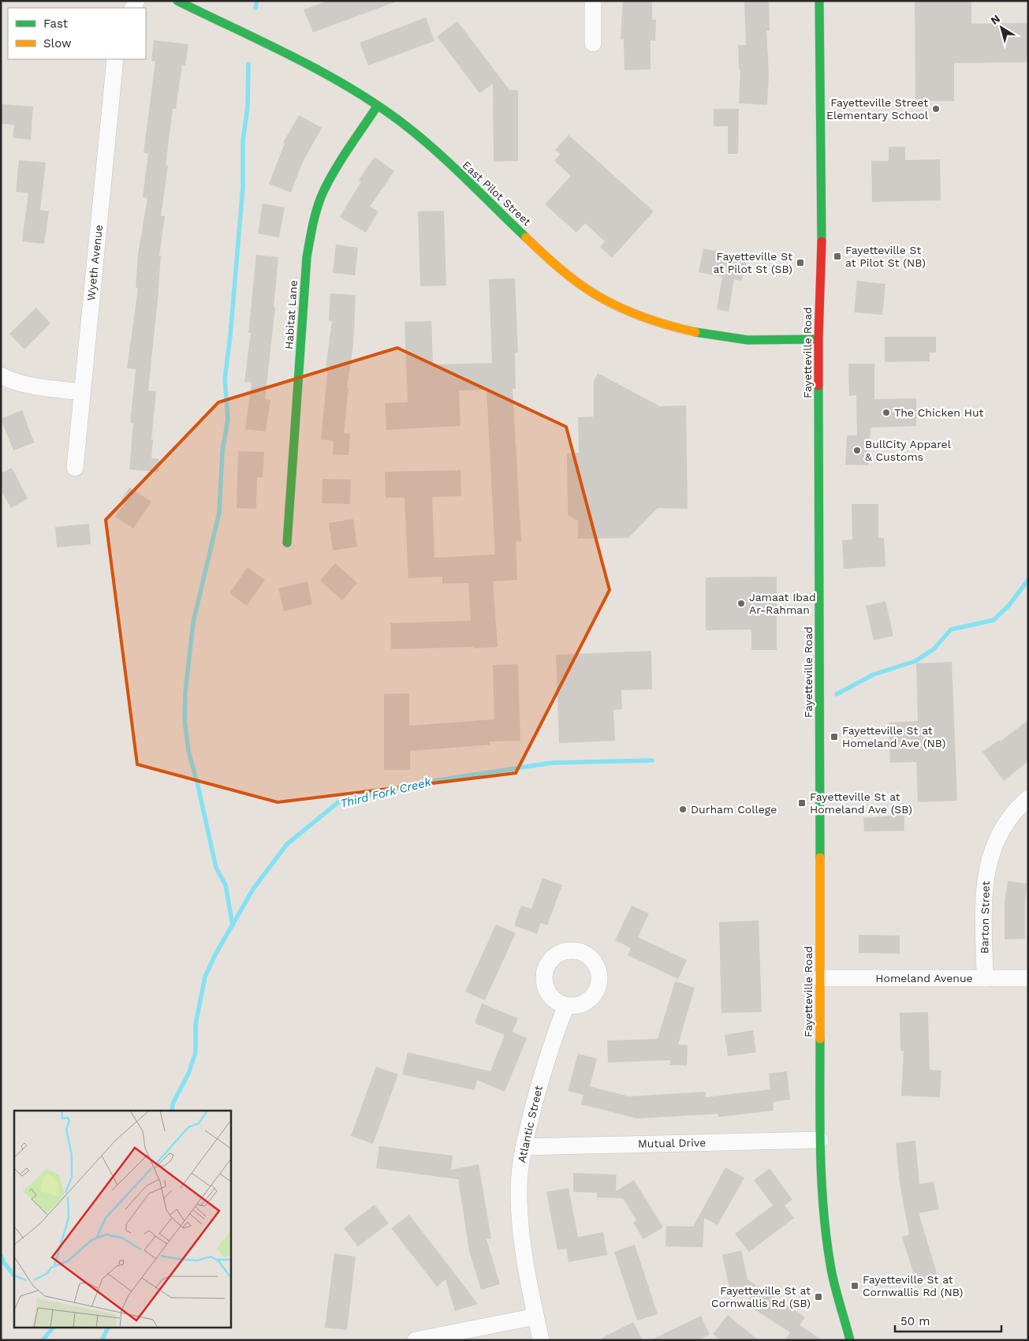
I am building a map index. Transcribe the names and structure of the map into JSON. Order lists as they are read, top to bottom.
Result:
{
  "streets": {
    "main road": ["East Pilot Street", "Habitat Lane", "Fayetteville Road"],
    "street": [
      "Wyeth Avenue",
      "Barton Street",
      "Homeland Avenue",
      "Atlantic Street",
      "Mutual Drive"
    ]
  },
  "crossings": [
    ["East Pilot Street", "Habitat Lane"],
    ["East Pilot Street", "Fayetteville Road"],
    ["Fayetteville Road", "Homeland Avenue"],
    ["Fayetteville Road", "Mutual Drive"],
    ["Barton Street", "Homeland Avenue"],
    ["Atlantic Street", "Mutual Drive"]
  ],
  "water": ["Third Fork Creek"],
  "places": {
    "other": [
      "Fayetteville Street Elementary School",
      "The Chicken Hut",
      "BullCity Apparel & Customs",
      "Jamaat Ibad Ar-Rahman",
      "Durham College"
    ],
    "transit": [
      "Fayetteville St at Pilot St (NB)",
      "Fayetteville St at Pilot St (SB)",
      "Fayetteville St at Homeland Ave (NB)",
      "Fayetteville St at Homeland Ave (SB)",
      "Fayetteville St at Cornwallis Rd (NB)",
      "Fayetteville St at Cornwallis Rd (SB)"
    ]
  },
  "legend": ["Fast", "Slow"],
  "scale_bar": "50 m",
  "north": "top left"
}
